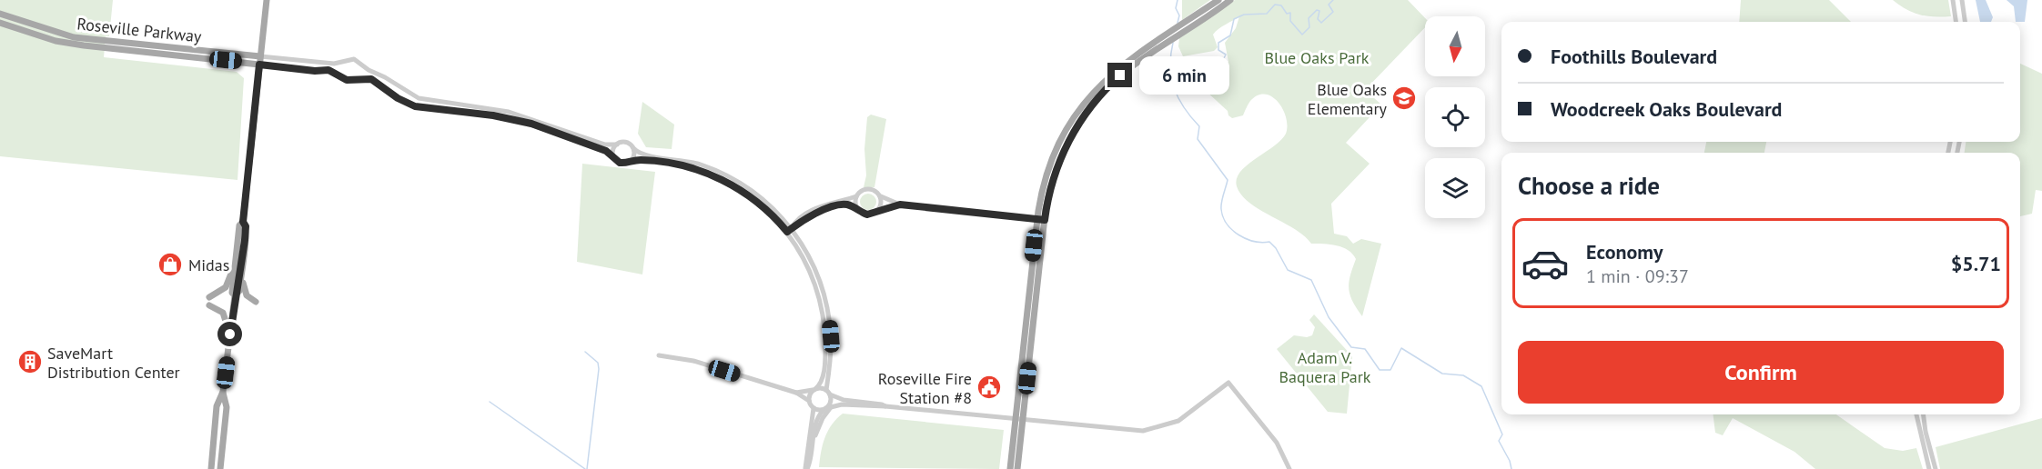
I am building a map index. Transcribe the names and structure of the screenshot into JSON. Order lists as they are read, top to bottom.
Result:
{
  "streets": {
    "main road": ["Roseville Parkway"]
  },
  "parks": ["Blue Oaks Park", "Adam V. Baquera Park"],
  "places": {
    "school or university": ["Blue Oaks Elementary"],
    "shop": ["Midas"],
    "building": ["SaveMart Distribution Center"],
    "public building": ["Roseville Fire Station #8"]
  },
  "north": "bottom",
  "page": {
    "banner": ["Foothills Boulevard", "Woodcreek Oaks Boulevard"],
    "bubble": "6 min",
    "heading": "Choose a ride",
    "list": [
      {
        "name": "Economy",
        "note": "1 min · 09:37",
        "value": "$5.71"
      }
    ],
    "buttons": "Confirm"
  }
}
